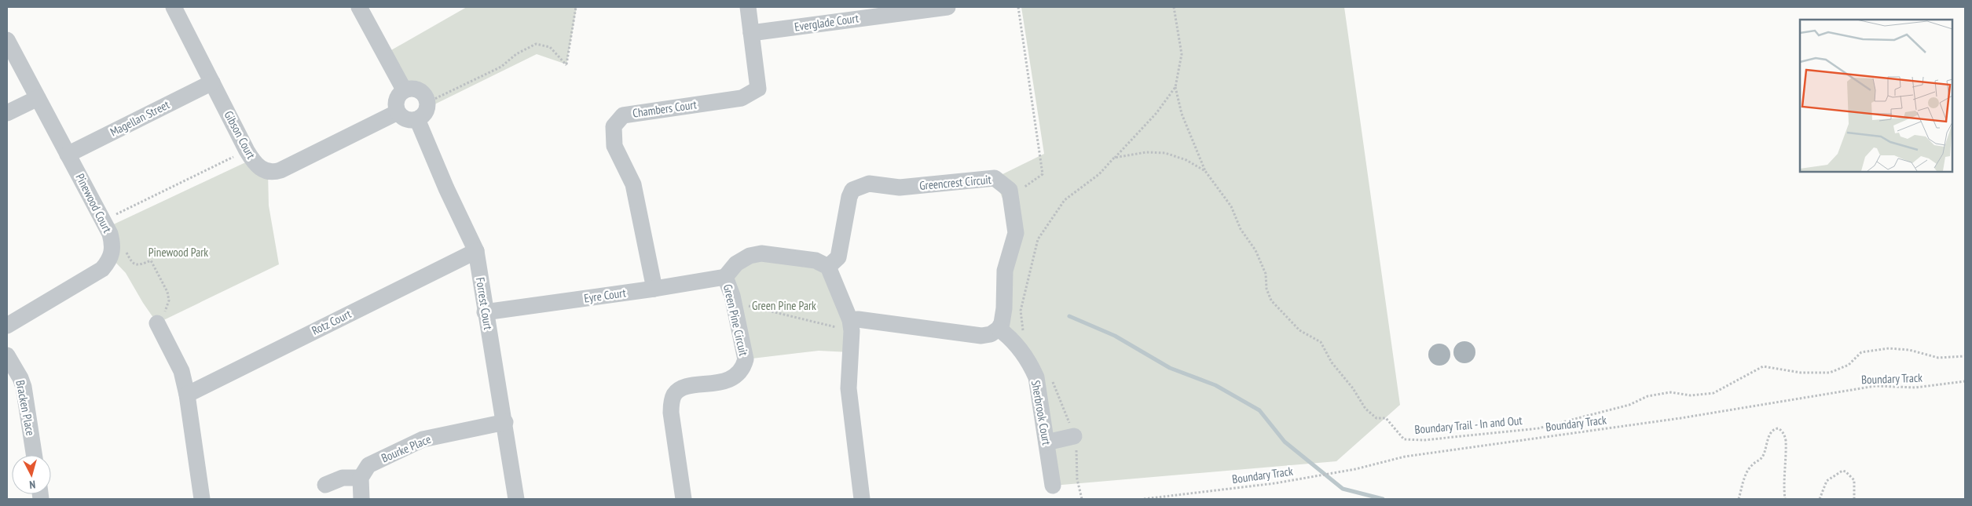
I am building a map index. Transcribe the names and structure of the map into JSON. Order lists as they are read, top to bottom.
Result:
{
  "streets": {
    "street": [
      "Everglade Court",
      "Chambers Court",
      "Magellan Street",
      "Gibson Court",
      "Greencrest Circuit",
      "Pinewood Court",
      "Eyre Court",
      "Forrest Court",
      "Green Pine Circuit",
      "Rotz Court",
      "Bracken Place",
      "Sherbrook Court",
      "Bourke Place"
    ],
    "path": ["Boundary Track", "Boundary Trail - In and Out"]
  },
  "crossings": [
    ["Everglade Court", "Chambers Court"],
    ["Chambers Court", "Eyre Court"],
    ["Magellan Street", "Gibson Court"],
    ["Magellan Street", "Pinewood Court"],
    ["Gibson Court", "Forrest Court"],
    ["Greencrest Circuit", "Green Pine Circuit"],
    ["Greencrest Circuit", "Sherbrook Court"],
    ["Eyre Court", "Forrest Court"],
    ["Eyre Court", "Green Pine Circuit"],
    ["Forrest Court", "Rotz Court"],
    ["Forrest Court", "Bourke Place"]
  ],
  "parks": ["Pinewood Park", "Green Pine Park"],
  "north": "bottom"
}
